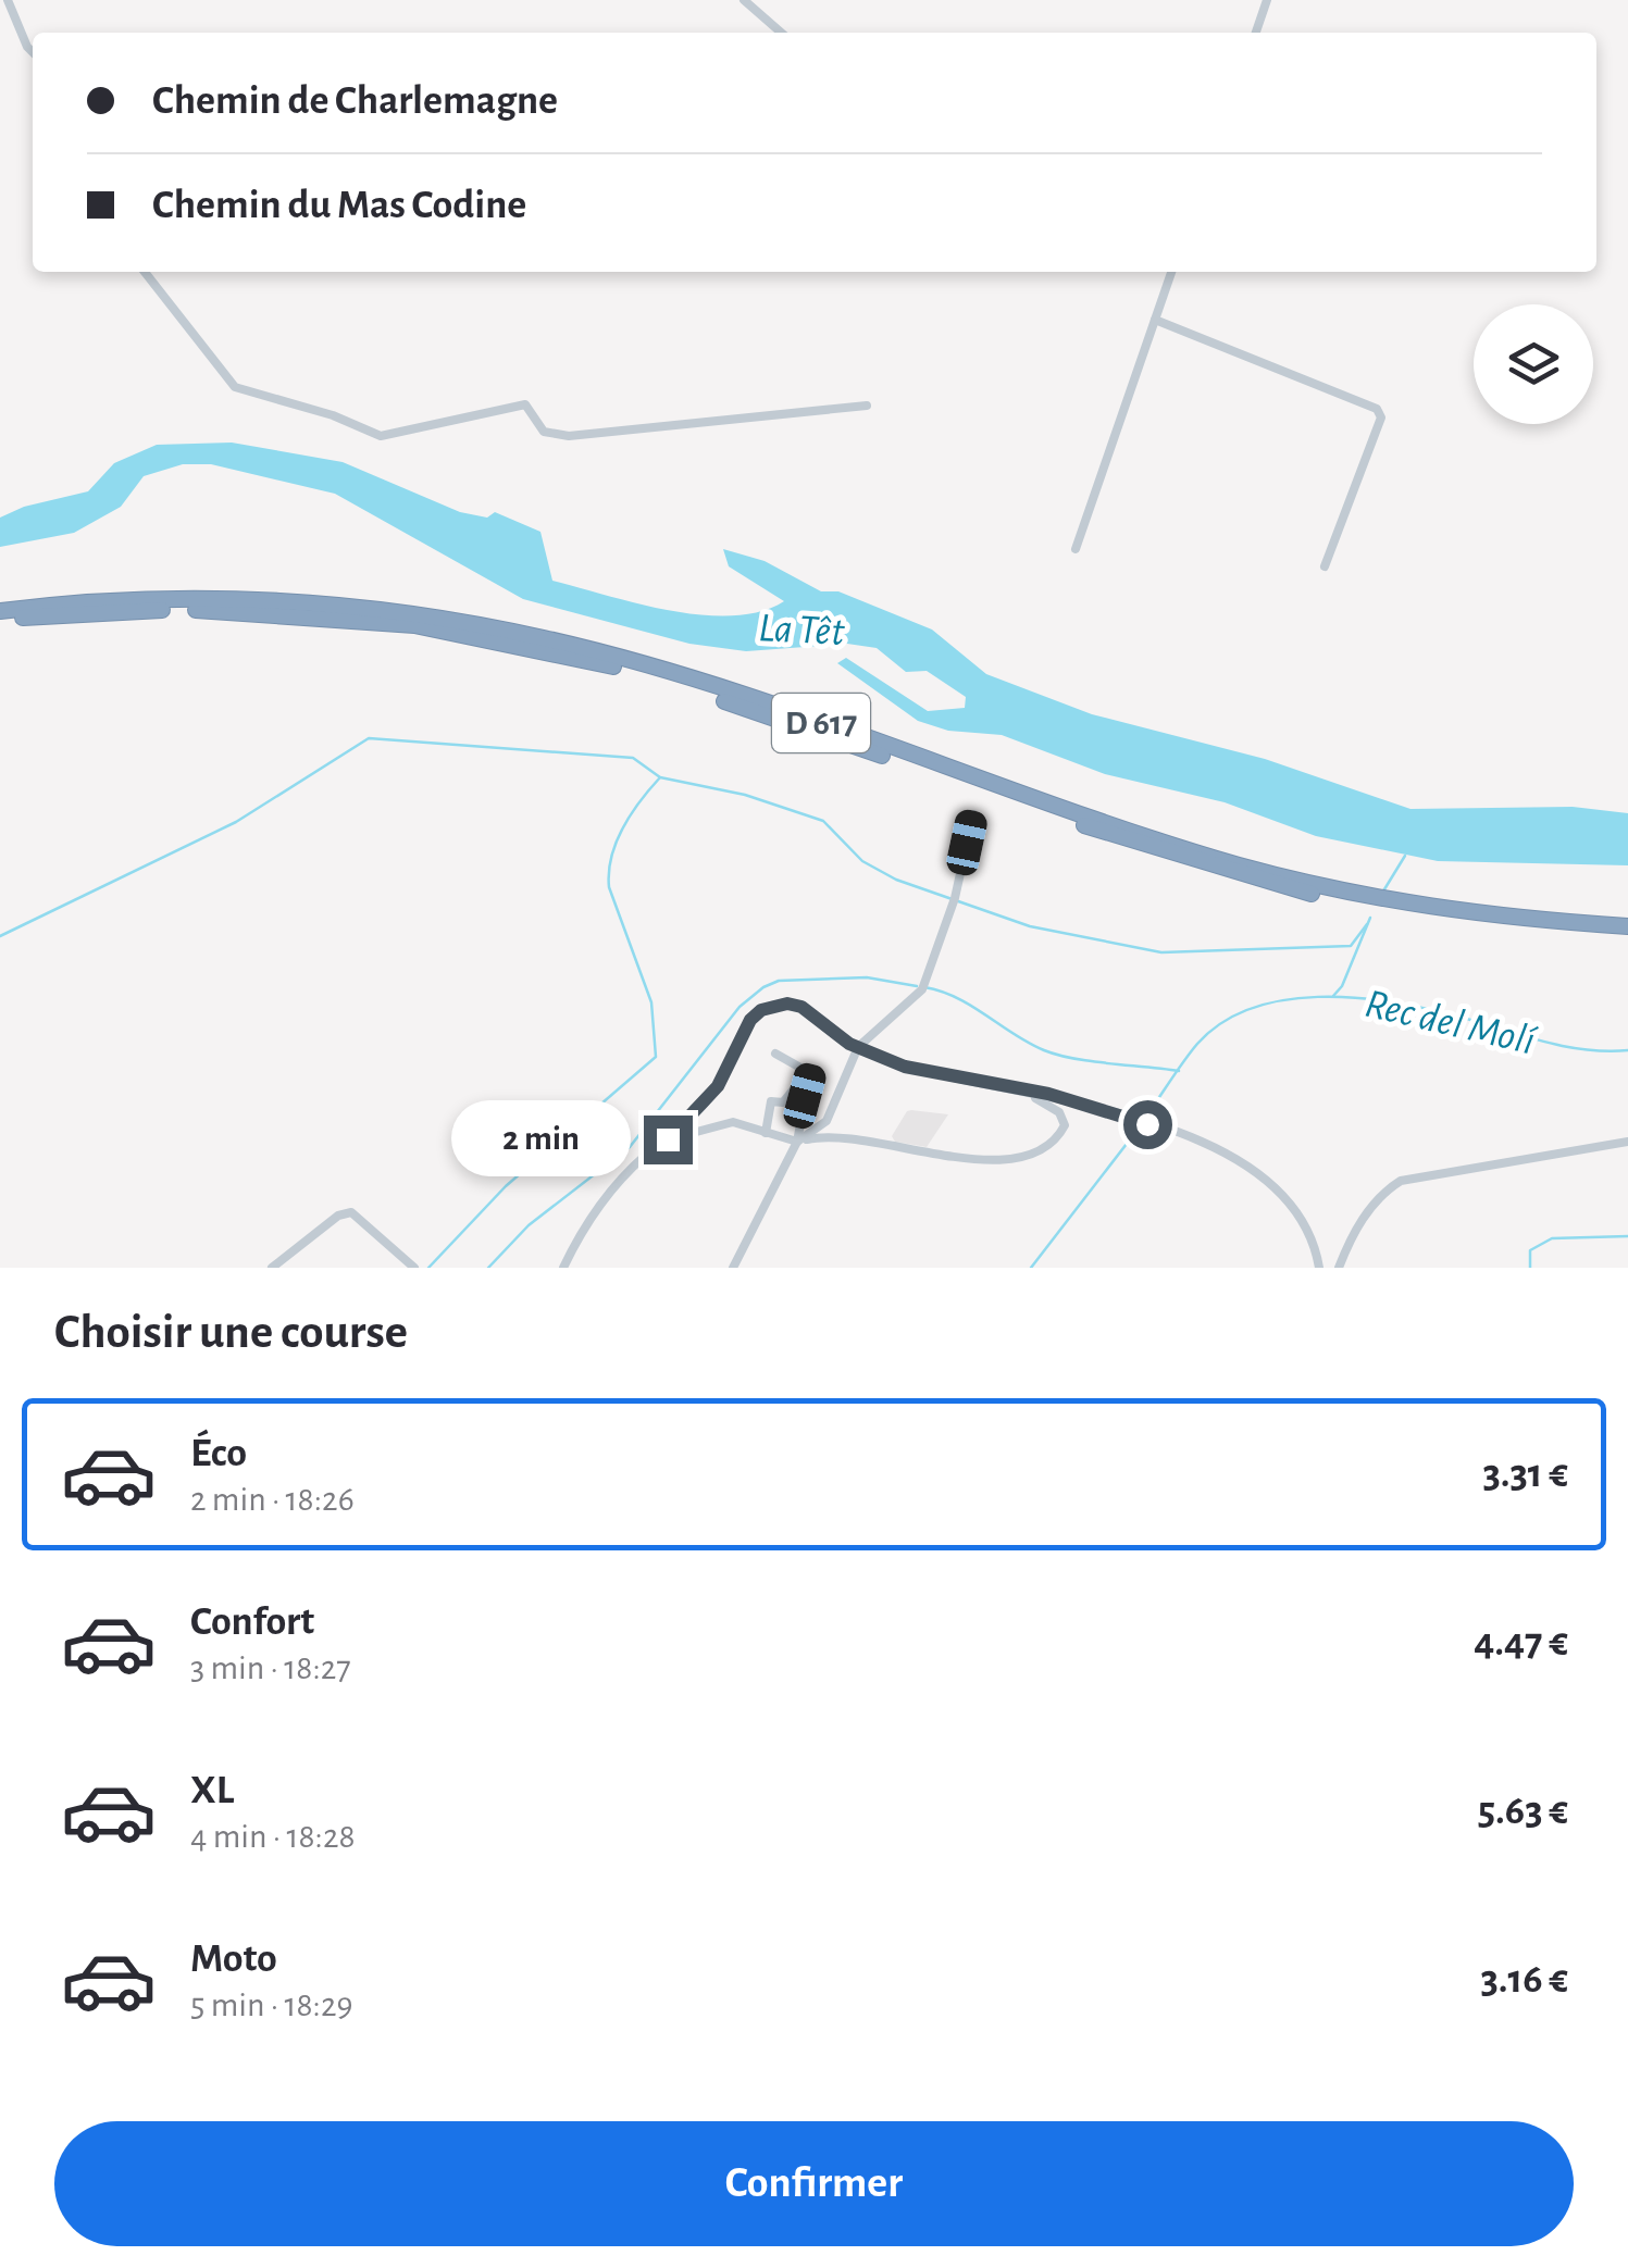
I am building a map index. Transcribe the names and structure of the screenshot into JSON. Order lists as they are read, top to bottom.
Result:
{
  "streets": {
    "highway": ["D 617"]
  },
  "water": ["La Têt", "Rec del Molí"],
  "page": {
    "banner": ["Chemin de Charlemagne", "Chemin du Mas Codine"],
    "bubble": "2 min",
    "heading": "Choisir une course",
    "list": [
      {
        "name": "Éco",
        "note": "2 min · 18:26",
        "value": "3.31 €"
      },
      {
        "name": "Confort",
        "note": "3 min · 18:27",
        "value": "4.47 €"
      },
      {
        "name": "XL",
        "note": "4 min · 18:28",
        "value": "5.63 €"
      },
      {
        "name": "Moto",
        "note": "5 min · 18:29",
        "value": "3.16 €"
      }
    ],
    "buttons": "Confirmer"
  }
}
